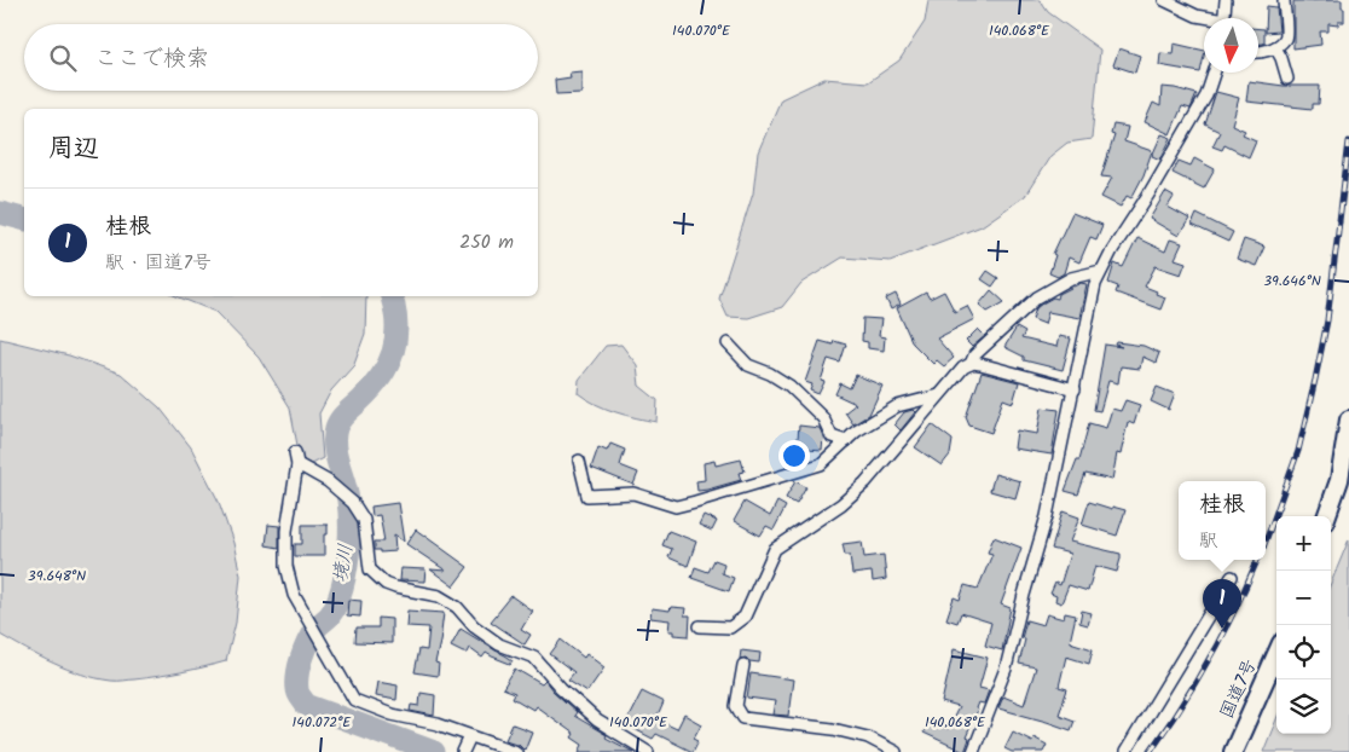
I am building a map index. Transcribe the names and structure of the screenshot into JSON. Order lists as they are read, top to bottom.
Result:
{
  "streets": {
    "highway": ["国道7号"]
  },
  "water": ["境川"],
  "north": "bottom",
  "page": {
    "search": "ここで検索",
    "heading": "周辺",
    "list": [
      {
        "mark": "1",
        "name": "桂根",
        "note": "駅 · 国道7号",
        "value": "250 m"
      }
    ],
    "popup": ["桂根", "駅"],
    "map_buttons": ["+", "−"],
    "pins": "1"
  },
  "coordinates": [
    "140.070°E",
    "140.068°E",
    "39.646°N",
    "39.648°N",
    "140.072°E"
  ]
}
